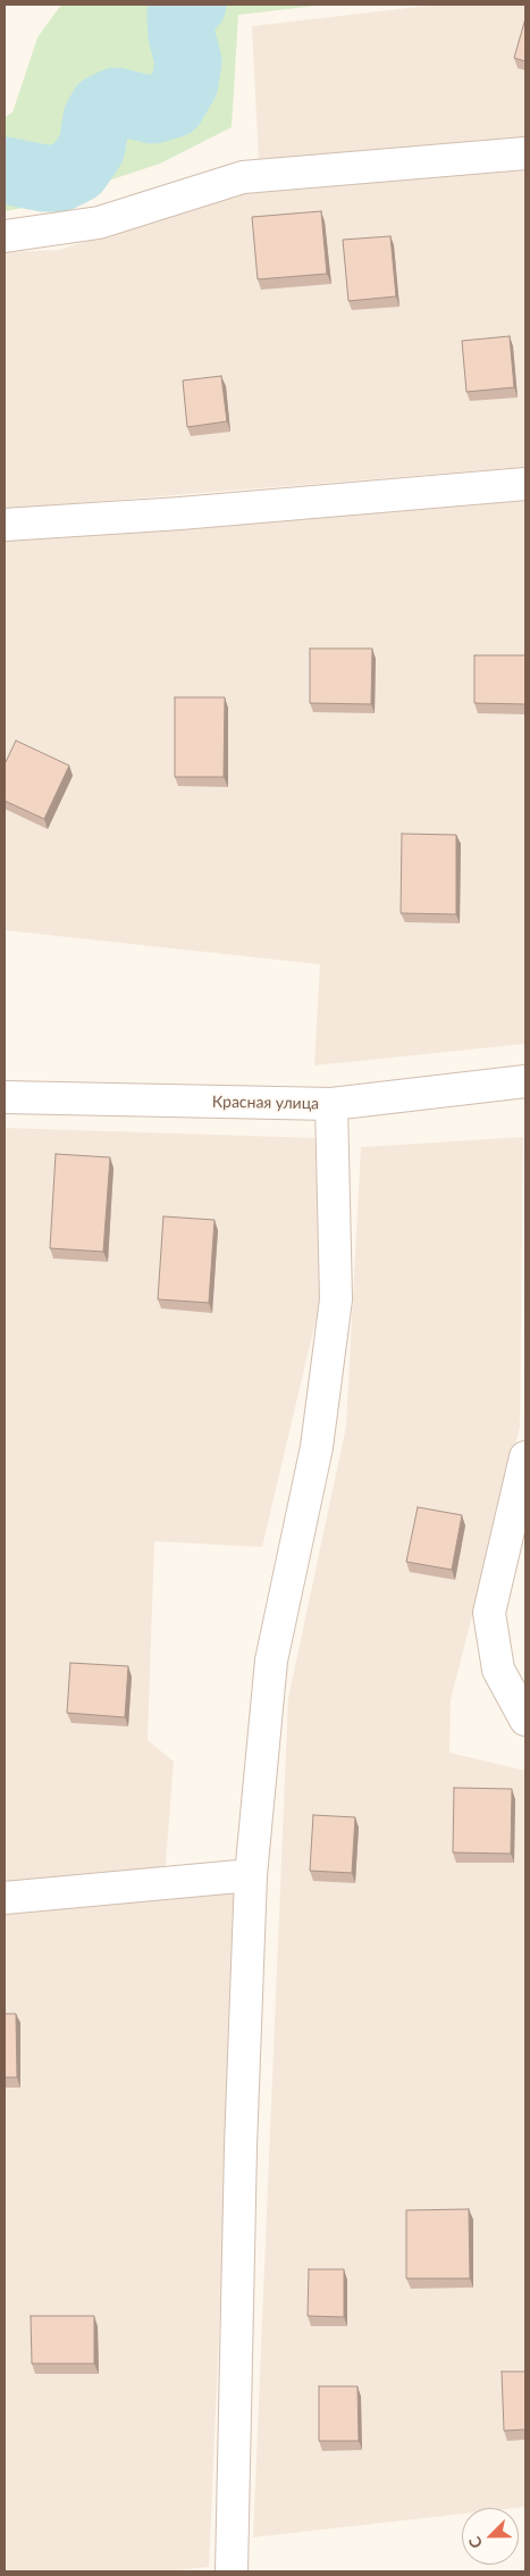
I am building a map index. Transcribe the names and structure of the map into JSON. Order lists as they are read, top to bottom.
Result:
{
  "streets": {
    "street": ["Красная улица"]
  },
  "north": "bottom left"
}
